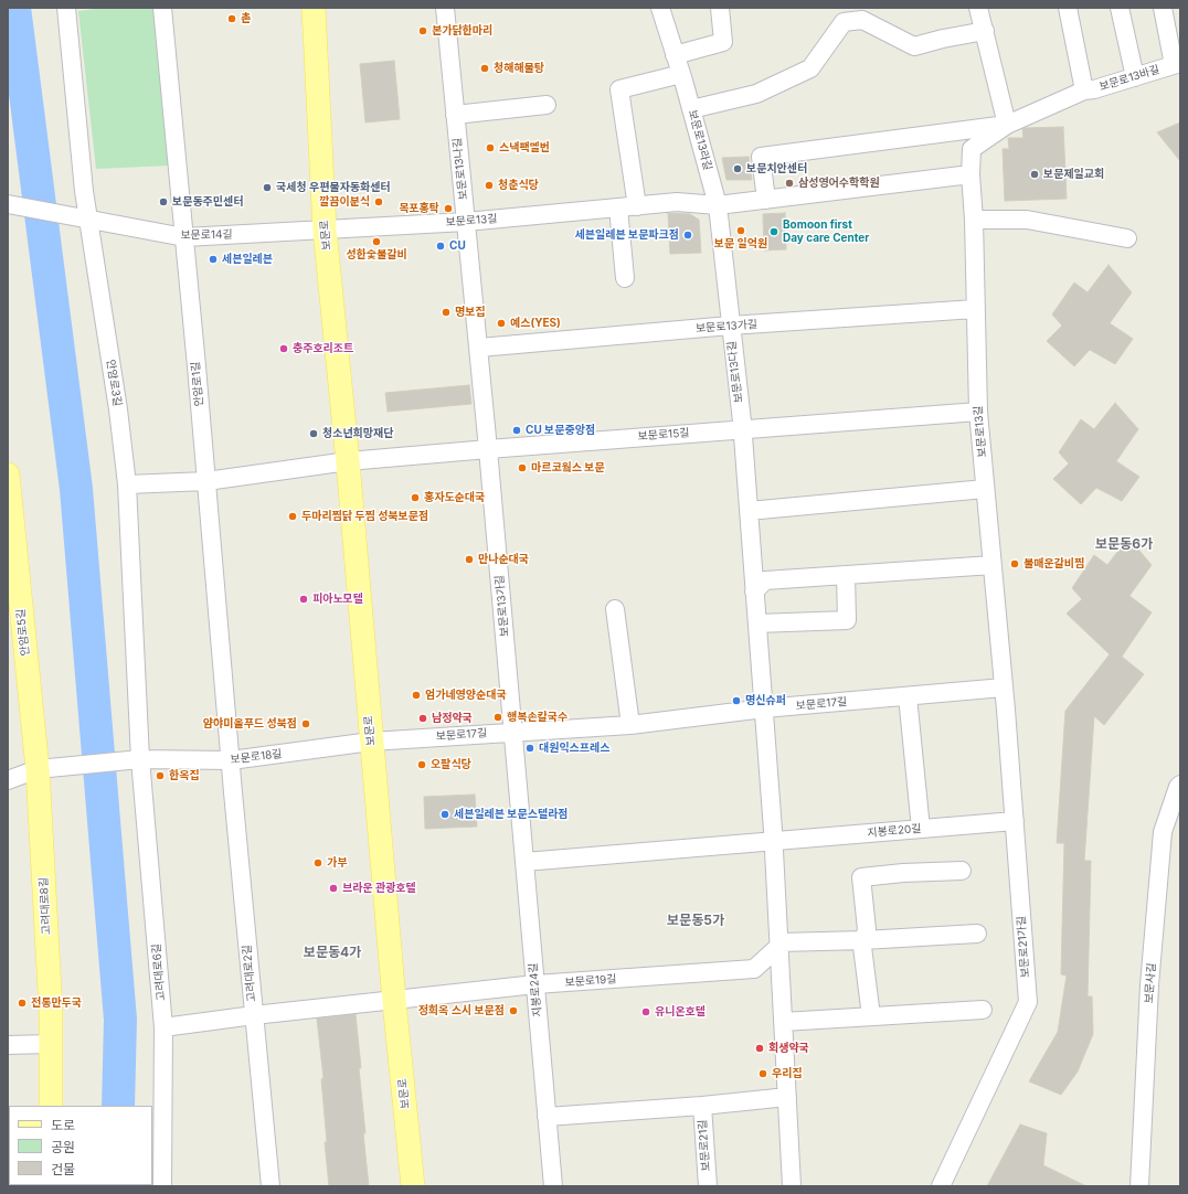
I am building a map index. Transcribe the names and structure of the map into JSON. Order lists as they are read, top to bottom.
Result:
{
  "streets": {
    "main road": ["보문로", "안암로5길", "고려대로8길"],
    "street": [
      "보문로13바길",
      "보문로13라길",
      "보문로13나길",
      "보문로13길",
      "보문로14길",
      "보문로13가길",
      "보문로13다길",
      "안암로3길",
      "안암로1길",
      "보문로15길",
      "보문로17길",
      "보문로18길",
      "지봉로20길",
      "보문로21가길",
      "고려대로6길",
      "고려대로2길",
      "보문로19길",
      "보문사길",
      "지봉로24길",
      "보문로21길"
    ]
  },
  "crossings": [
    ["보문로13바길", "보문로13길"],
    ["보문로13라길", "보문로13길"],
    ["보문로13라길", "보문로13다길"],
    ["보문로13나길", "보문로13길"],
    ["보문로13나길", "보문로13가길"],
    ["보문로13길", "보문로14길"],
    ["보문로13길", "보문로"],
    ["보문로13길", "보문로13가길"],
    ["보문로13길", "보문로13다길"],
    ["보문로13길", "보문로15길"],
    ["보문로13길", "보문로17길"],
    ["보문로13길", "보문로21가길"],
    ["보문로14길", "보문로"],
    ["보문로14길", "안암로3길"],
    ["보문로14길", "안암로1길"],
    ["보문로", "보문로15길"],
    ["보문로", "보문로17길"],
    ["보문로", "보문로18길"],
    ["보문로", "보문로19길"],
    ["보문로13가길", "보문로13다길"],
    ["보문로13가길", "보문로15길"],
    ["보문로13가길", "보문로17길"],
    ["보문로13가길", "지봉로24길"],
    ["보문로13다길", "보문로15길"],
    ["보문로13다길", "보문로17길"],
    ["안암로3길", "보문로18길"],
    ["안암로3길", "고려대로6길"],
    ["안암로1길", "보문로18길"],
    ["안암로1길", "고려대로2길"],
    ["안암로5길", "보문로18길"],
    ["안암로5길", "고려대로8길"],
    ["보문로17길", "보문로18길"],
    ["보문로17길", "보문로21가길"],
    ["보문로17길", "지봉로24길"],
    ["보문로18길", "고려대로8길"],
    ["보문로18길", "고려대로6길"],
    ["보문로18길", "고려대로2길"],
    ["지봉로20길", "보문로21가길"],
    ["보문로19길", "지봉로24길"]
  ],
  "districts": ["보문동6가", "보문동5가", "보문동4가"],
  "places": [
    "촌",
    "본가닭한마리",
    "청해해물탕",
    "스낵팩멜번",
    "보문치안센터",
    "보문제일교회",
    "삼성영어수학학원",
    "청춘식당",
    "국세청 우편물자동화센터",
    "보문동주민센터",
    "깔끔이분식",
    "목포홍탁",
    "보문 일억원",
    "Bomoon first Day care Center",
    "세븐일레븐 보문파크점",
    "성한숯불갈비",
    "CU",
    "세븐일레븐",
    "명보집",
    "예스(YES)",
    "충주호리조트",
    "CU 보문중앙점",
    "청소년희망재단",
    "마르코웤스 보문",
    "홍자도순대국",
    "두마리찜닭 두찜 성북보문점",
    "만나순대국",
    "불매운갈비찜",
    "피아노모텔",
    "엄가네영양순대국",
    "명신슈퍼",
    "행복손칼국수",
    "남정약국",
    "얌야미올푸드 성북점",
    "대원익스프레스",
    "오팔식당",
    "한옥집",
    "세븐일레븐 보문스텔라점",
    "가부",
    "브라운 관광호텔",
    "전통만두국",
    "정희옥 스시 보문점",
    "유니온호텔",
    "회생약국",
    "우리집"
  ],
  "legend": ["도로", "공원", "건물"]
}
